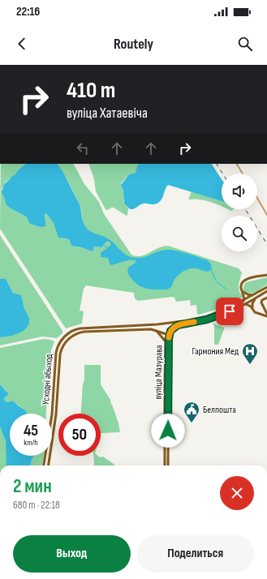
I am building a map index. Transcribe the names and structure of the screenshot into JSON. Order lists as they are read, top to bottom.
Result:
{
  "streets": {
    "main road": ["вуліца Мазурава", "Усходні абыход"]
  },
  "crossings": [
    ["вуліца Мазурава", "Усходні абыход"]
  ],
  "places": {
    "hospital": ["Гармония Мед"],
    "public building": ["Белпошта"]
  },
  "page": {
    "status": "22:16",
    "header": "Routely",
    "turn": ["410 m", "вуліца Хатаевіча"],
    "speed": "45 km/h",
    "limit": "50",
    "heading": ["2 мин", "680 m · 22:18"],
    "buttons": ["Выход", "Поделиться"]
  }
}
